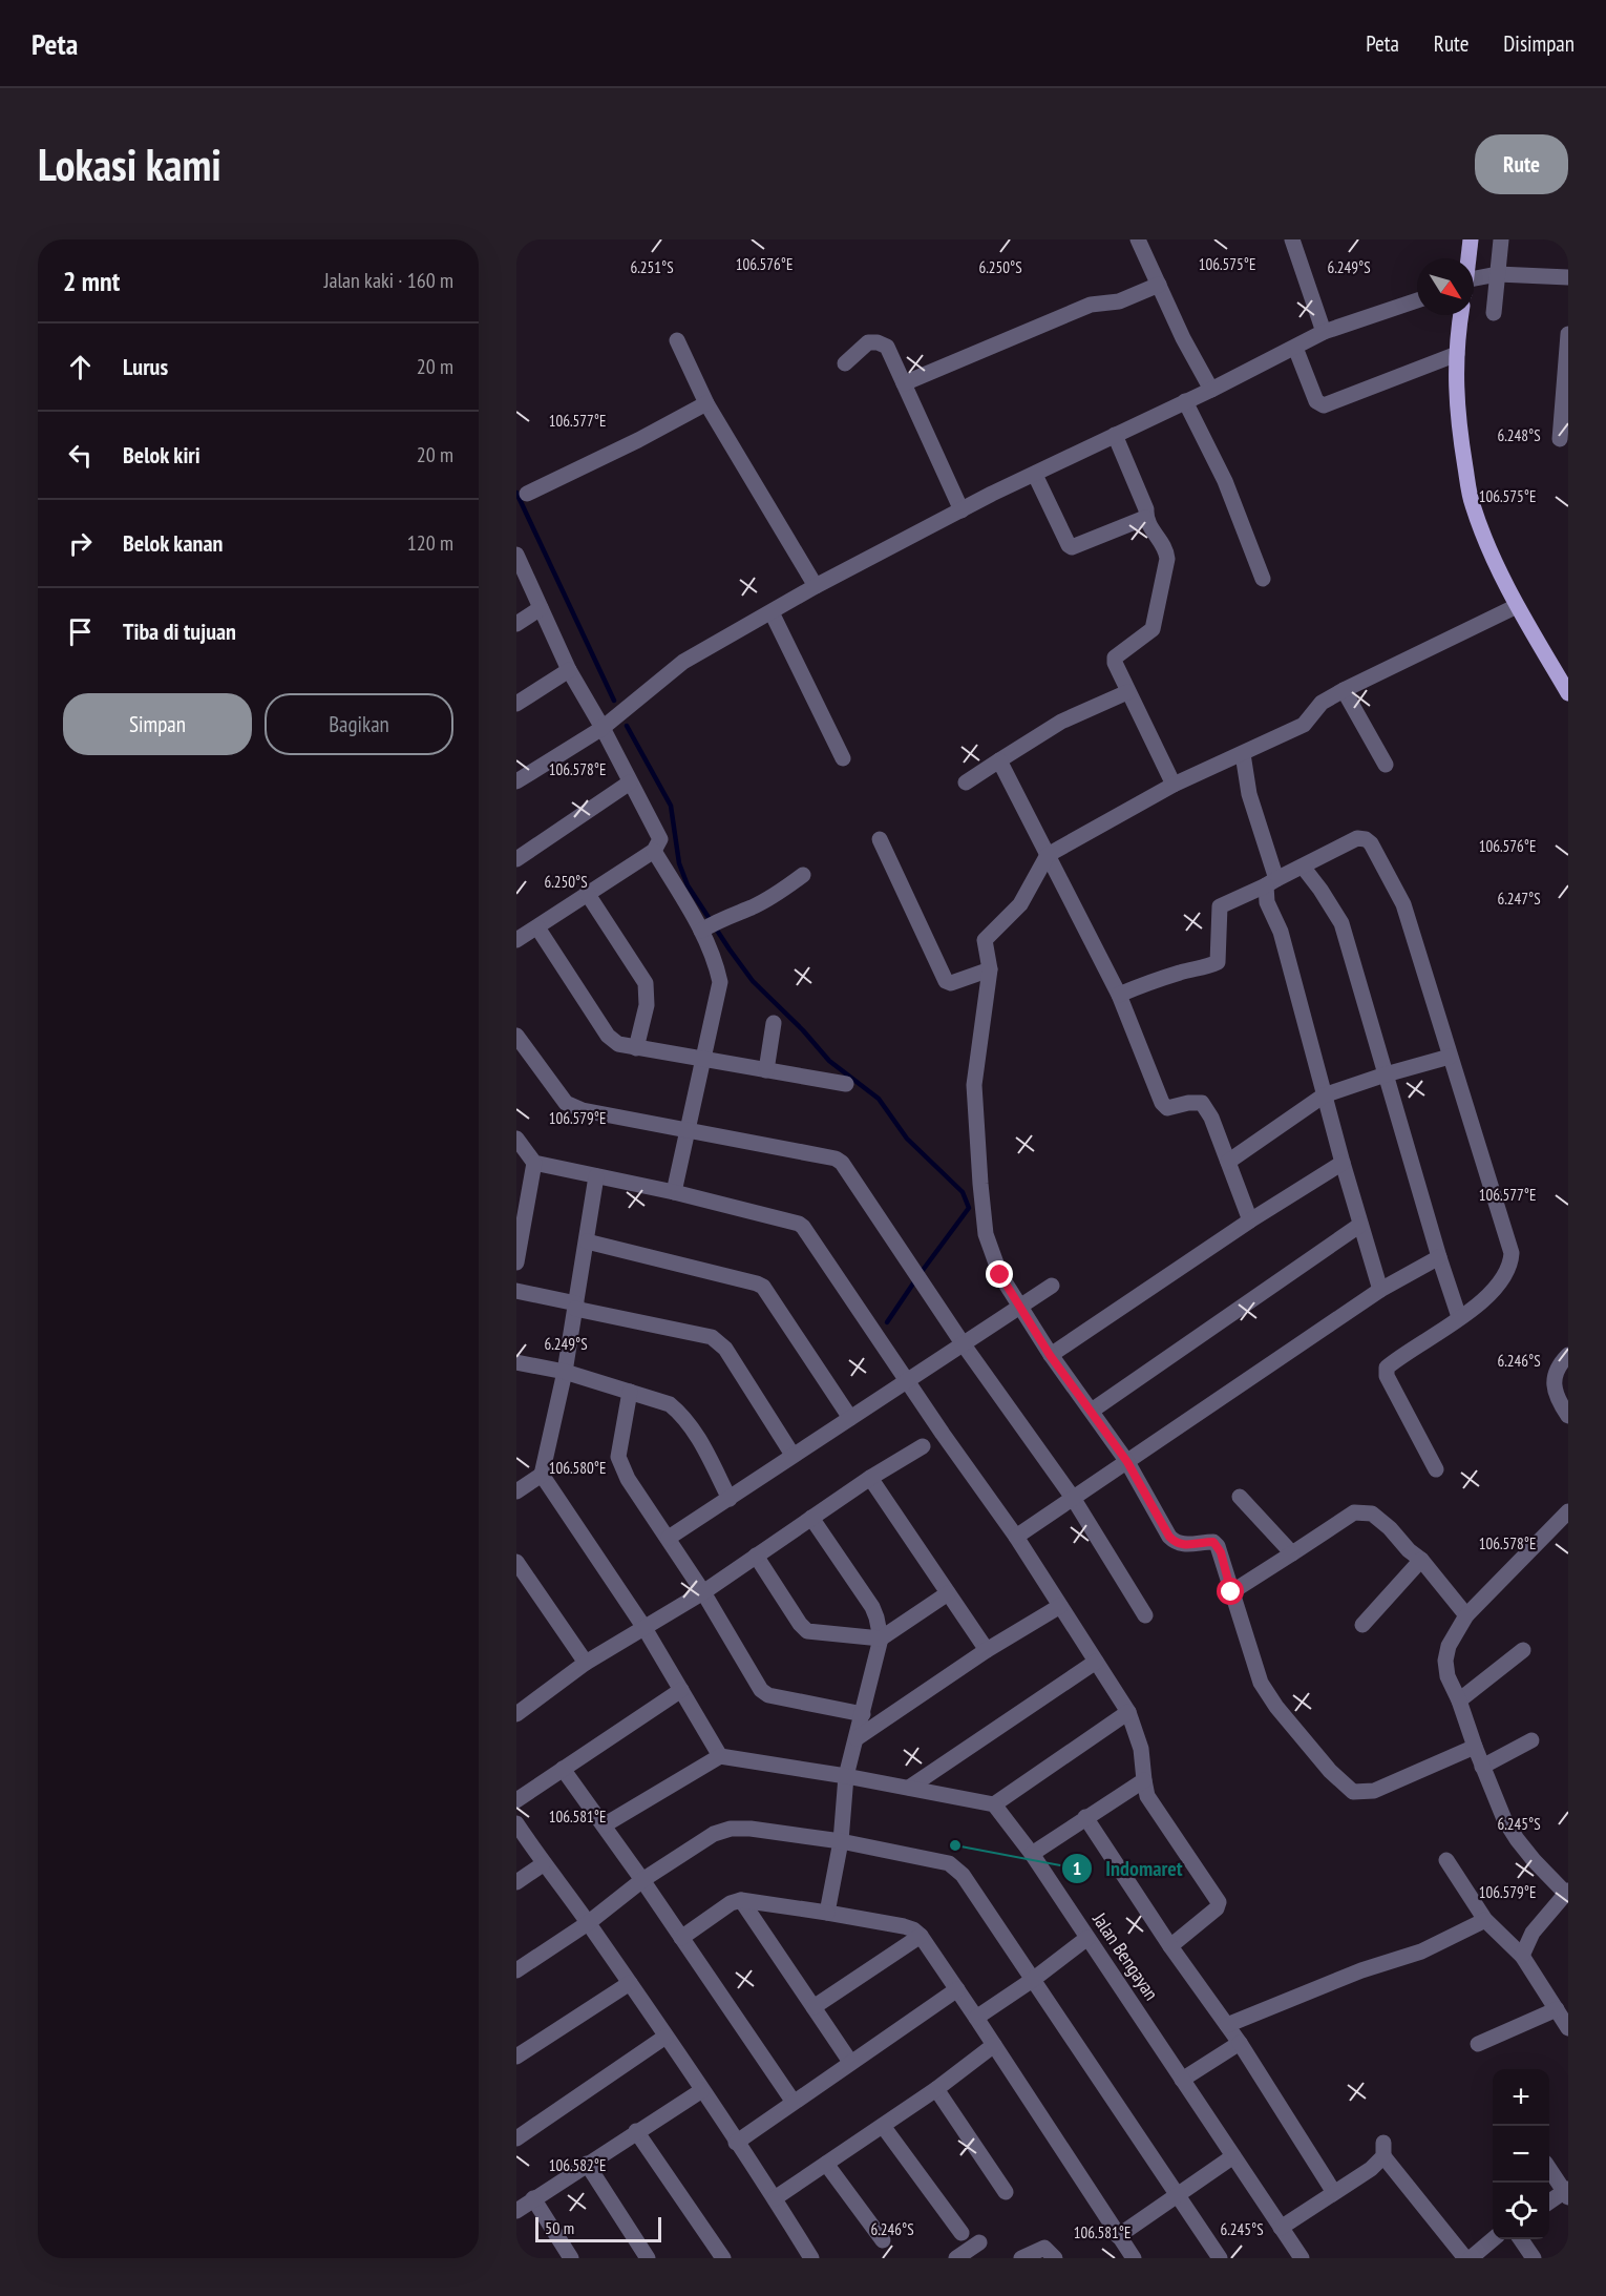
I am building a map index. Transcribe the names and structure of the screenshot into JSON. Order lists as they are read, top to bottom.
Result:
{
  "streets": {
    "street": ["Jalan Bengayan"]
  },
  "places": ["Indomaret"],
  "scale_bar": "50 m",
  "north": "bottom right",
  "page": {
    "header": "Peta",
    "nav": ["Peta", "Rute", "Disimpan"],
    "buttons": [
      "Rute",
      ["Simpan", "Bagikan"]
    ],
    "title": "Lokasi kami",
    "heading": ["2 mnt", "Jalan kaki · 160 m"],
    "list": [
      ["Lurus", "20 m"],
      ["Belok kiri", "20 m"],
      ["Belok kanan", "120 m"],
      "Tiba di tujuan"
    ],
    "map_buttons": ["+", "−"],
    "scale": "50 m"
  },
  "coordinates": [
    "106.575°E",
    "106.576°E",
    "6.251°S",
    "6.250°S",
    "6.249°S",
    "106.577°E",
    "6.248°S",
    "106.578°E",
    "6.247°S",
    "106.579°E",
    "6.246°S",
    "106.580°E",
    "106.581°E",
    "6.245°S",
    "106.582°E"
  ]
}
